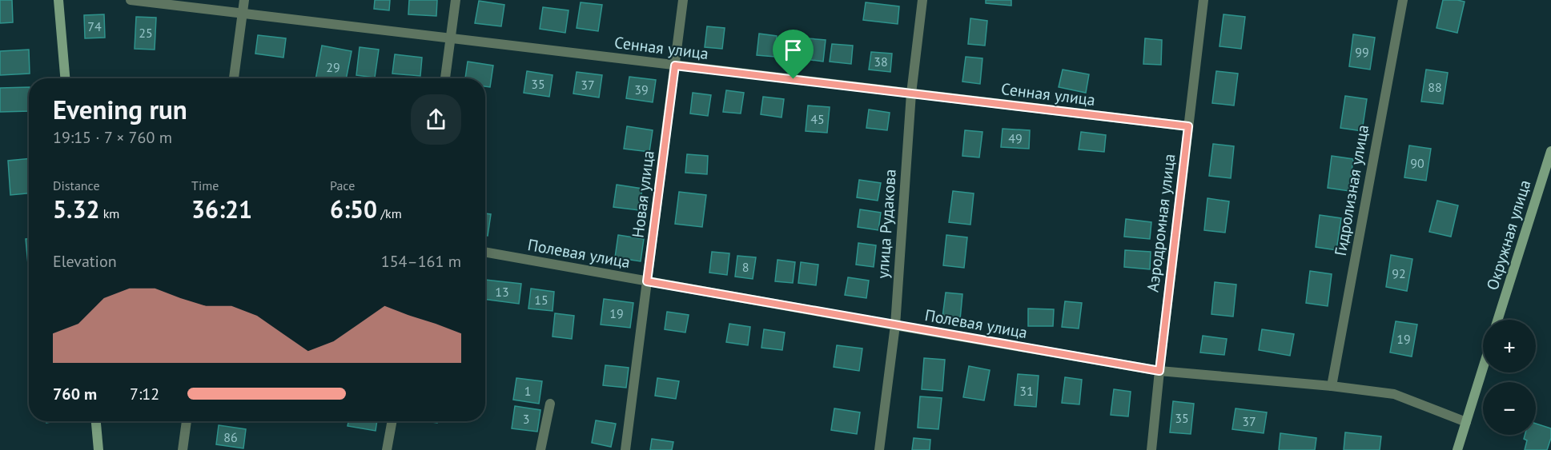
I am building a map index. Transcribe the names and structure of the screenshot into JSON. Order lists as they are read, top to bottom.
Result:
{
  "streets": {
    "main road": ["Окружная улица"],
    "street": [
      "Сенная улица",
      "Гидролизная улица",
      "Новая улица",
      "Аэродромная улица",
      "улица Рудакова",
      "Полевая улица"
    ]
  },
  "crossings": [
    ["Сенная улица", "Новая улица"],
    ["Сенная улица", "Аэродромная улица"],
    ["Сенная улица", "улица Рудакова"],
    ["Гидролизная улица", "Полевая улица"],
    ["Новая улица", "Полевая улица"],
    ["Аэродромная улица", "Полевая улица"],
    ["улица Рудакова", "Полевая улица"]
  ],
  "house_numbers": [
    "74",
    "25",
    "99",
    "38",
    "29",
    "35",
    "37",
    "88",
    "39",
    "45",
    "49",
    "90",
    "8",
    "92",
    "13",
    "15",
    "19",
    "19",
    "1",
    "31",
    "35",
    "3",
    "37",
    "86"
  ],
  "page": {
    "heading": ["Evening run", "19:15 · 7 × 760 m"],
    "stats": [
      ["Distance", "5.32 km"],
      ["Time", "36:21"],
      ["Pace", "6:50 /km"]
    ],
    "chart": ["Elevation", "154–161 m"],
    "map_buttons": ["+", "−"],
    "list": [
      {
        "name": "760 m",
        "note": "7:12"
      }
    ]
  }
}
